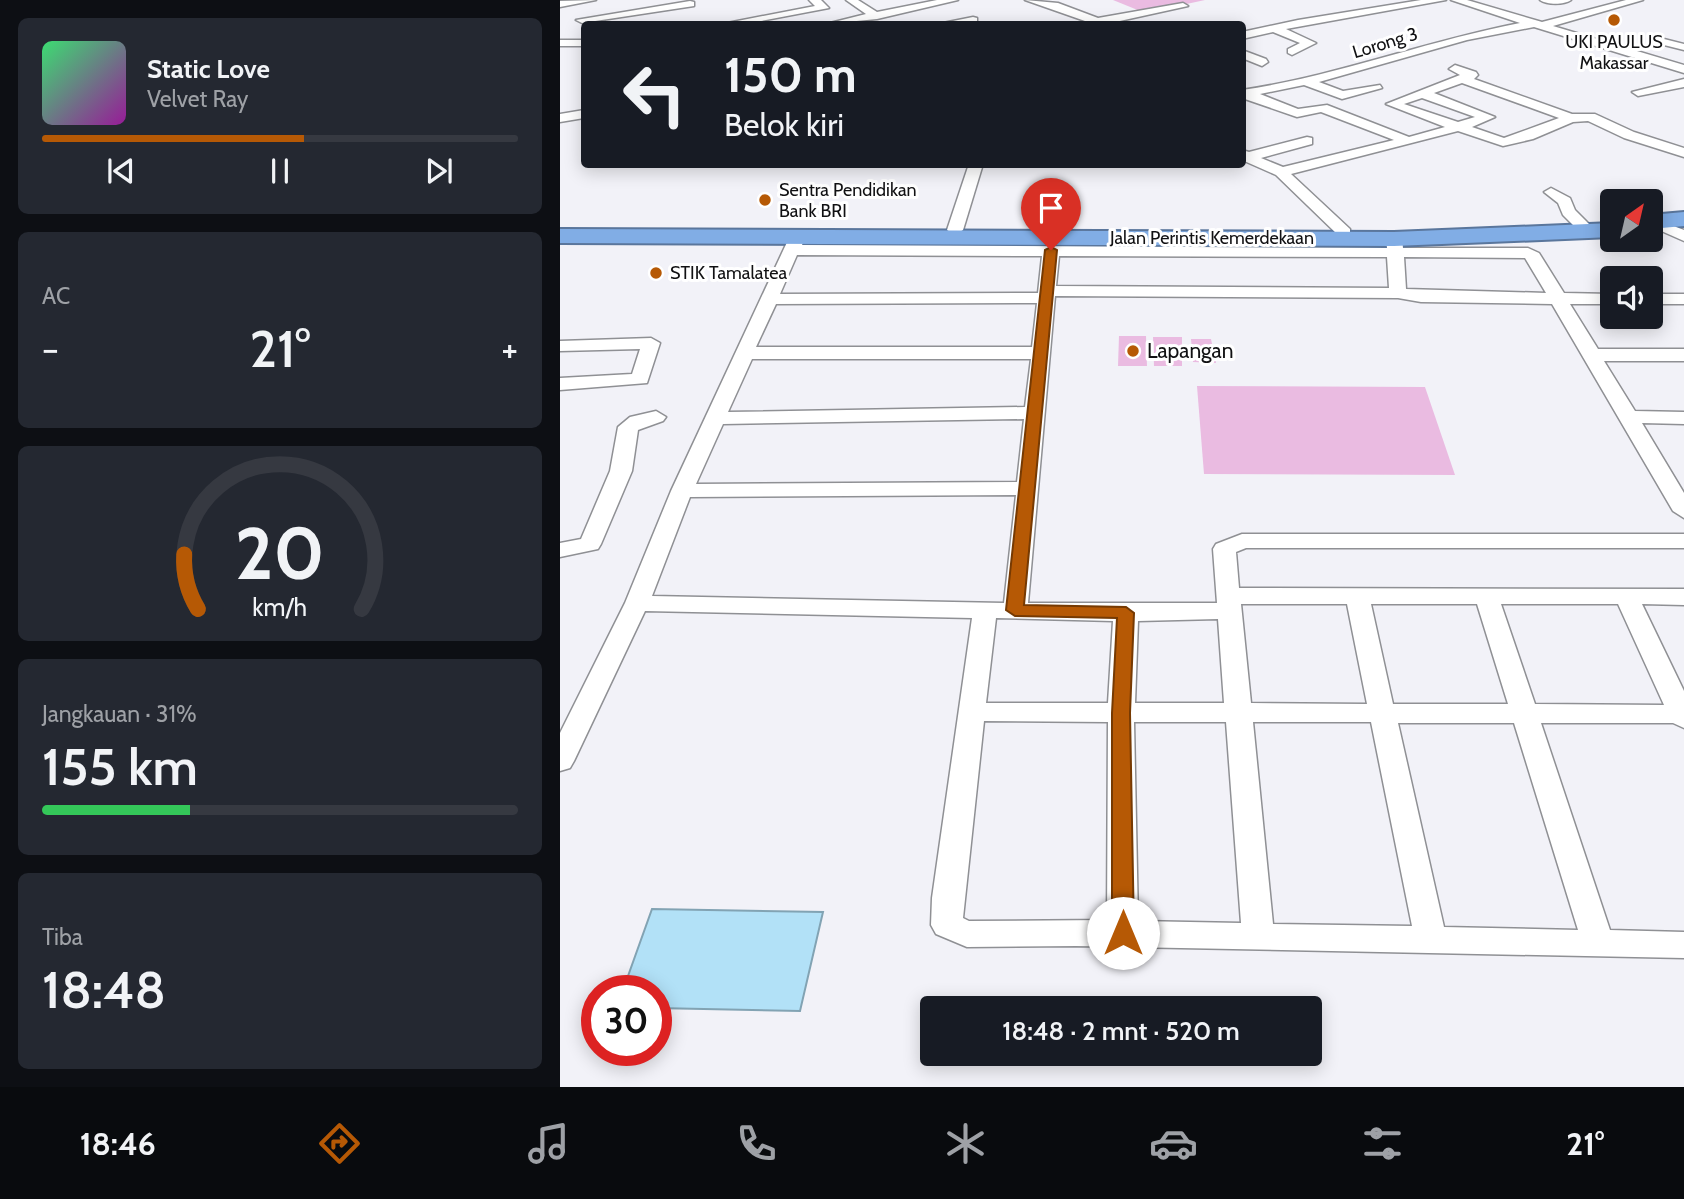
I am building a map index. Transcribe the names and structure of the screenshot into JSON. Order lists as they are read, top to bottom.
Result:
{
  "streets": {
    "highway": ["Jalan Perintis Kemerdekaan"],
    "street": ["Lorong 3"]
  },
  "places": [
    "UKI PAULUS Makassar",
    "Sentra Pendidikan Bank BRI",
    "STIK Tamalatea",
    "Lapangan"
  ],
  "north": "top right",
  "page": {
    "turn": ["150 m", "Belok kiri"],
    "song": ["Static Love", "Velvet Ray"],
    "tile": [
      "AC",
      ["Jangkauan · 31%", "155 km"],
      ["Tiba", "18:48"]
    ],
    "heat": ["−", "21°", "+"],
    "limit": "30",
    "trip": "18:48 · 2 mnt · 520 m",
    "tabs": ["18:46", "21°"],
    "gauge": ["20", "km/h"]
  }
}
